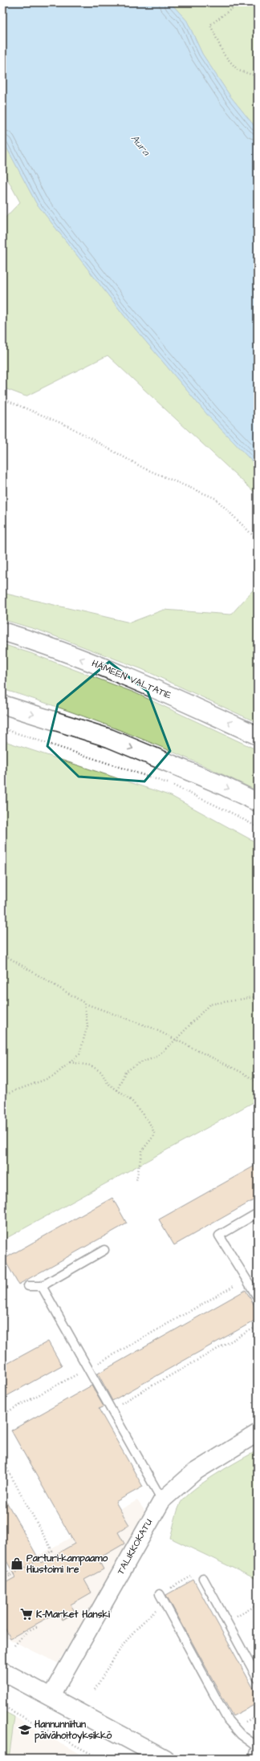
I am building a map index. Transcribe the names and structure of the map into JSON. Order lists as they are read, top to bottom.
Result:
{
  "streets": {
    "main road": ["HÄMEEN VALTATIE"],
    "street": ["TALIKKOKATU"]
  },
  "water": ["Aura"],
  "places": {
    "shop": ["Parturi-kampaamo Hiustoimi Ire"],
    "supermarket": ["K-Market Hanski"],
    "school or university": ["Hannunniitun päivähoitoyksikkö"]
  }
}
